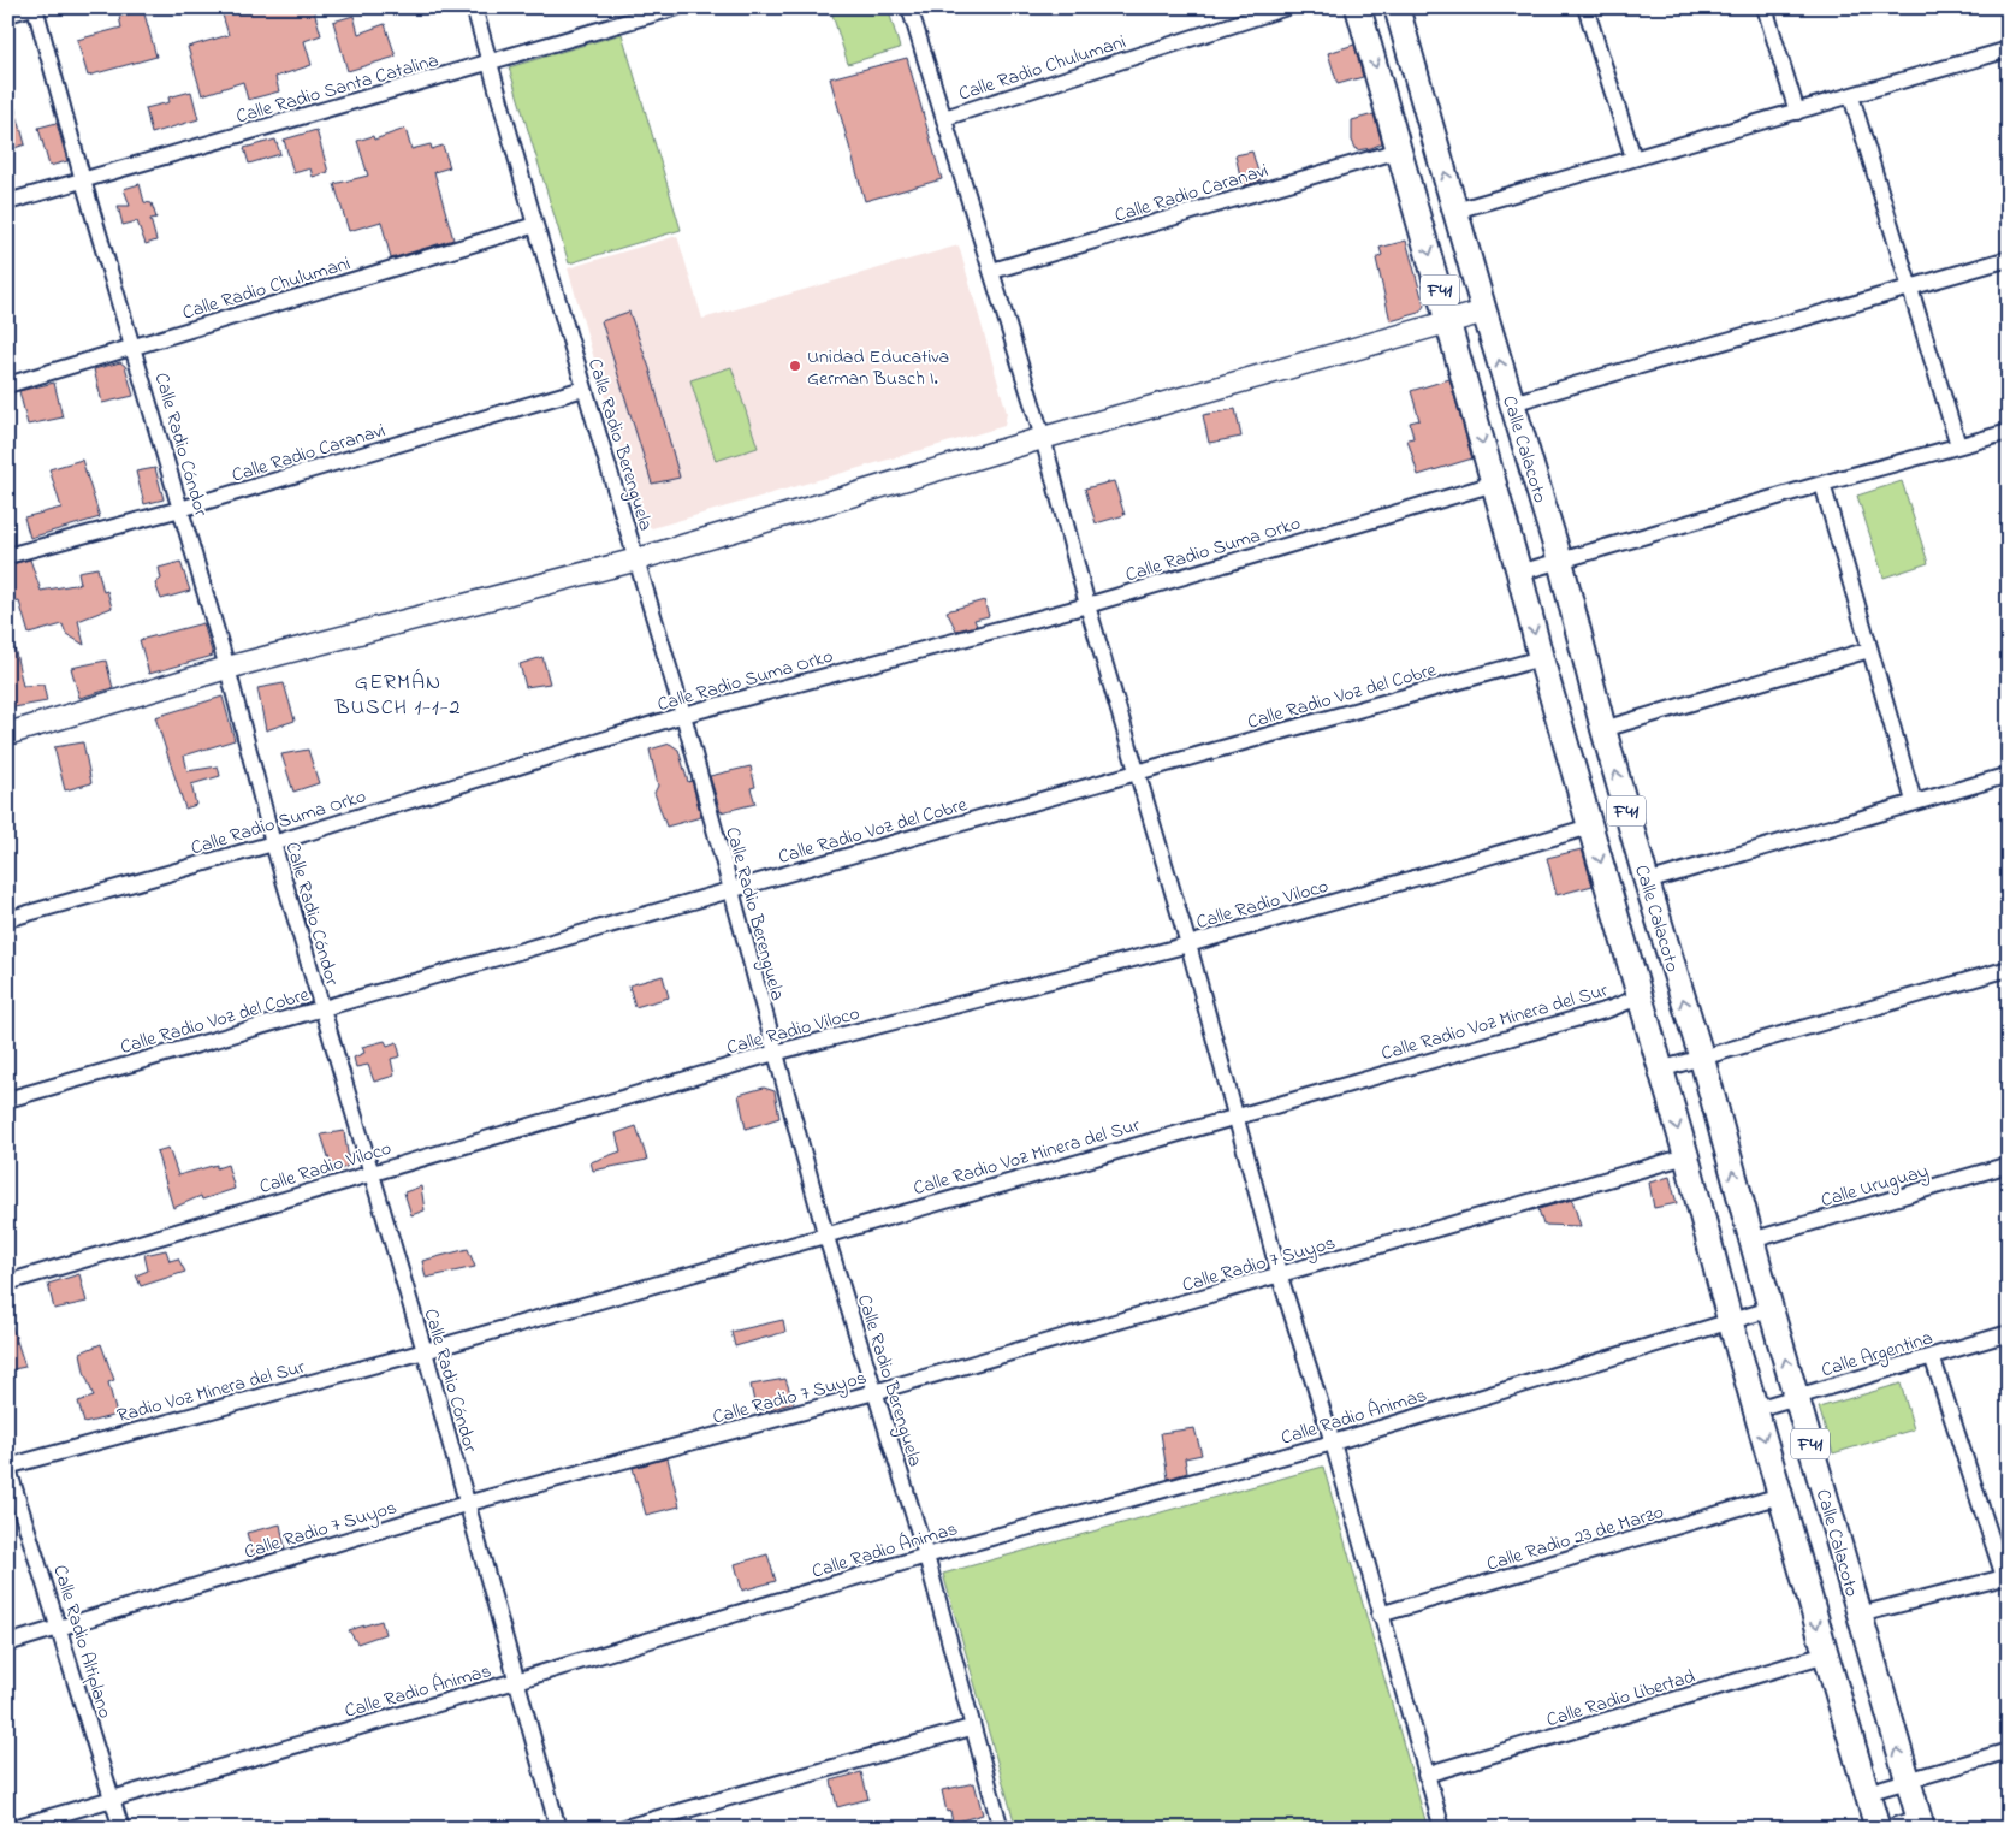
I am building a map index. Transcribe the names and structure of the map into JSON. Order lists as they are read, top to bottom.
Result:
{
  "streets": {
    "main road": ["F41", "Calle Calacoto"],
    "street": [
      "Calle Radio Chulumani",
      "Calle Radio Santa Catalina",
      "Calle Radio Caranavi",
      "Calle Radio Cóndor",
      "Calle Radio Berenguela",
      "Calle Radio Suma Orko",
      "Calle Radio Voz del Cobre",
      "Calle Radio Viloco",
      "Calle Radio Voz Minera del Sur",
      "Calle Uruguay",
      "Calle Radio 7 Suyos",
      "Calle Argentina",
      "Radio Voz Minera del Sur",
      "Calle Radio Ánimas",
      "Calle Radio 23 de Marzo",
      "Calle Radio Altiplano",
      "Calle Radio Libertad"
    ]
  },
  "crossings": [
    ["Calle Radio Chulumani", "Calle Radio Cóndor"],
    ["Calle Radio Chulumani", "Calle Radio Berenguela"],
    ["Calle Radio Santa Catalina", "Calle Radio Cóndor"],
    ["Calle Radio Santa Catalina", "Calle Radio Berenguela"],
    ["Calle Radio Caranavi", "Calle Radio Cóndor"],
    ["Calle Radio Caranavi", "Calle Radio Berenguela"],
    ["Calle Radio Caranavi", "Calle Calacoto"],
    ["Calle Radio Cóndor", "Calle Radio Suma Orko"],
    ["Calle Radio Cóndor", "Calle Radio Voz del Cobre"],
    ["Calle Radio Cóndor", "Calle Radio Viloco"],
    ["Calle Radio Cóndor", "Calle Radio Voz Minera del Sur"],
    ["Calle Radio Cóndor", "Calle Radio 7 Suyos"],
    ["Calle Radio Cóndor", "Radio Voz Minera del Sur"],
    ["Calle Radio Cóndor", "Calle Radio Ánimas"],
    ["Calle Radio Berenguela", "Calle Radio Suma Orko"],
    ["Calle Radio Berenguela", "Calle Radio Voz del Cobre"],
    ["Calle Radio Berenguela", "Calle Radio Viloco"],
    ["Calle Radio Berenguela", "Calle Radio Voz Minera del Sur"],
    ["Calle Radio Berenguela", "Calle Radio 7 Suyos"],
    ["Calle Radio Berenguela", "Calle Radio Ánimas"],
    ["Calle Calacoto", "Calle Radio Suma Orko"],
    ["Calle Calacoto", "Calle Radio Voz del Cobre"],
    ["Calle Calacoto", "Calle Radio Viloco"],
    ["Calle Calacoto", "Calle Radio Voz Minera del Sur"],
    ["Calle Calacoto", "Calle Uruguay"],
    ["Calle Calacoto", "Calle Radio 7 Suyos"],
    ["Calle Calacoto", "Calle Argentina"],
    ["Calle Calacoto", "Calle Radio Ánimas"],
    ["Calle Calacoto", "Calle Radio 23 de Marzo"],
    ["Calle Calacoto", "Calle Radio Libertad"],
    ["Calle Radio Voz Minera del Sur", "Radio Voz Minera del Sur"],
    ["Calle Radio 7 Suyos", "Calle Radio Altiplano"],
    ["Radio Voz Minera del Sur", "Calle Radio Altiplano"],
    ["Calle Radio Ánimas", "Calle Radio Altiplano"]
  ],
  "districts": ["GERMÁN BUSCH 1-1-2"],
  "places": ["Unidad Educativa German Busch I."]
}
